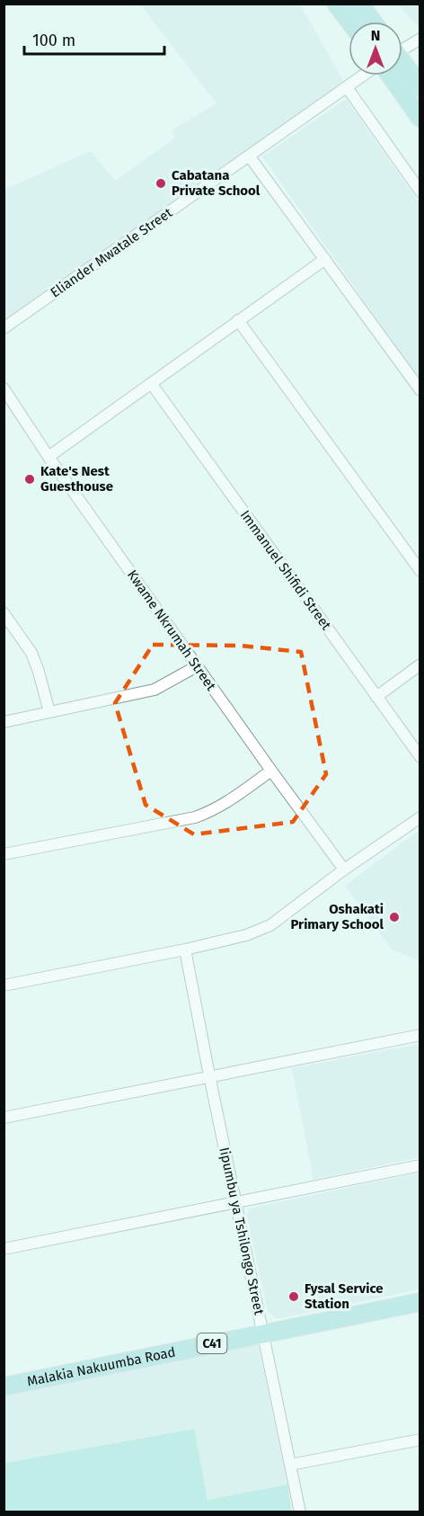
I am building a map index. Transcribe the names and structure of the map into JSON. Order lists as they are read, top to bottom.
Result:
{
  "streets": {
    "main road": ["C41", "Malakia Nakuumba Road"],
    "street": [
      "Eliander Mwatale Street",
      "Immanuel Shifidi Street",
      "Kwame Nkrumah Street",
      "Iipumbu ya Tshilongo Street"
    ]
  },
  "crossings": [
    ["Iipumbu ya Tshilongo Street", "Malakia Nakuumba Road"]
  ],
  "places": [
    "Cabatana Private School",
    "Kate's Nest Guesthouse",
    "Oshakati Primary School",
    "Fysal Service Station"
  ],
  "scale_bar": "100 m",
  "north": "top"
}
